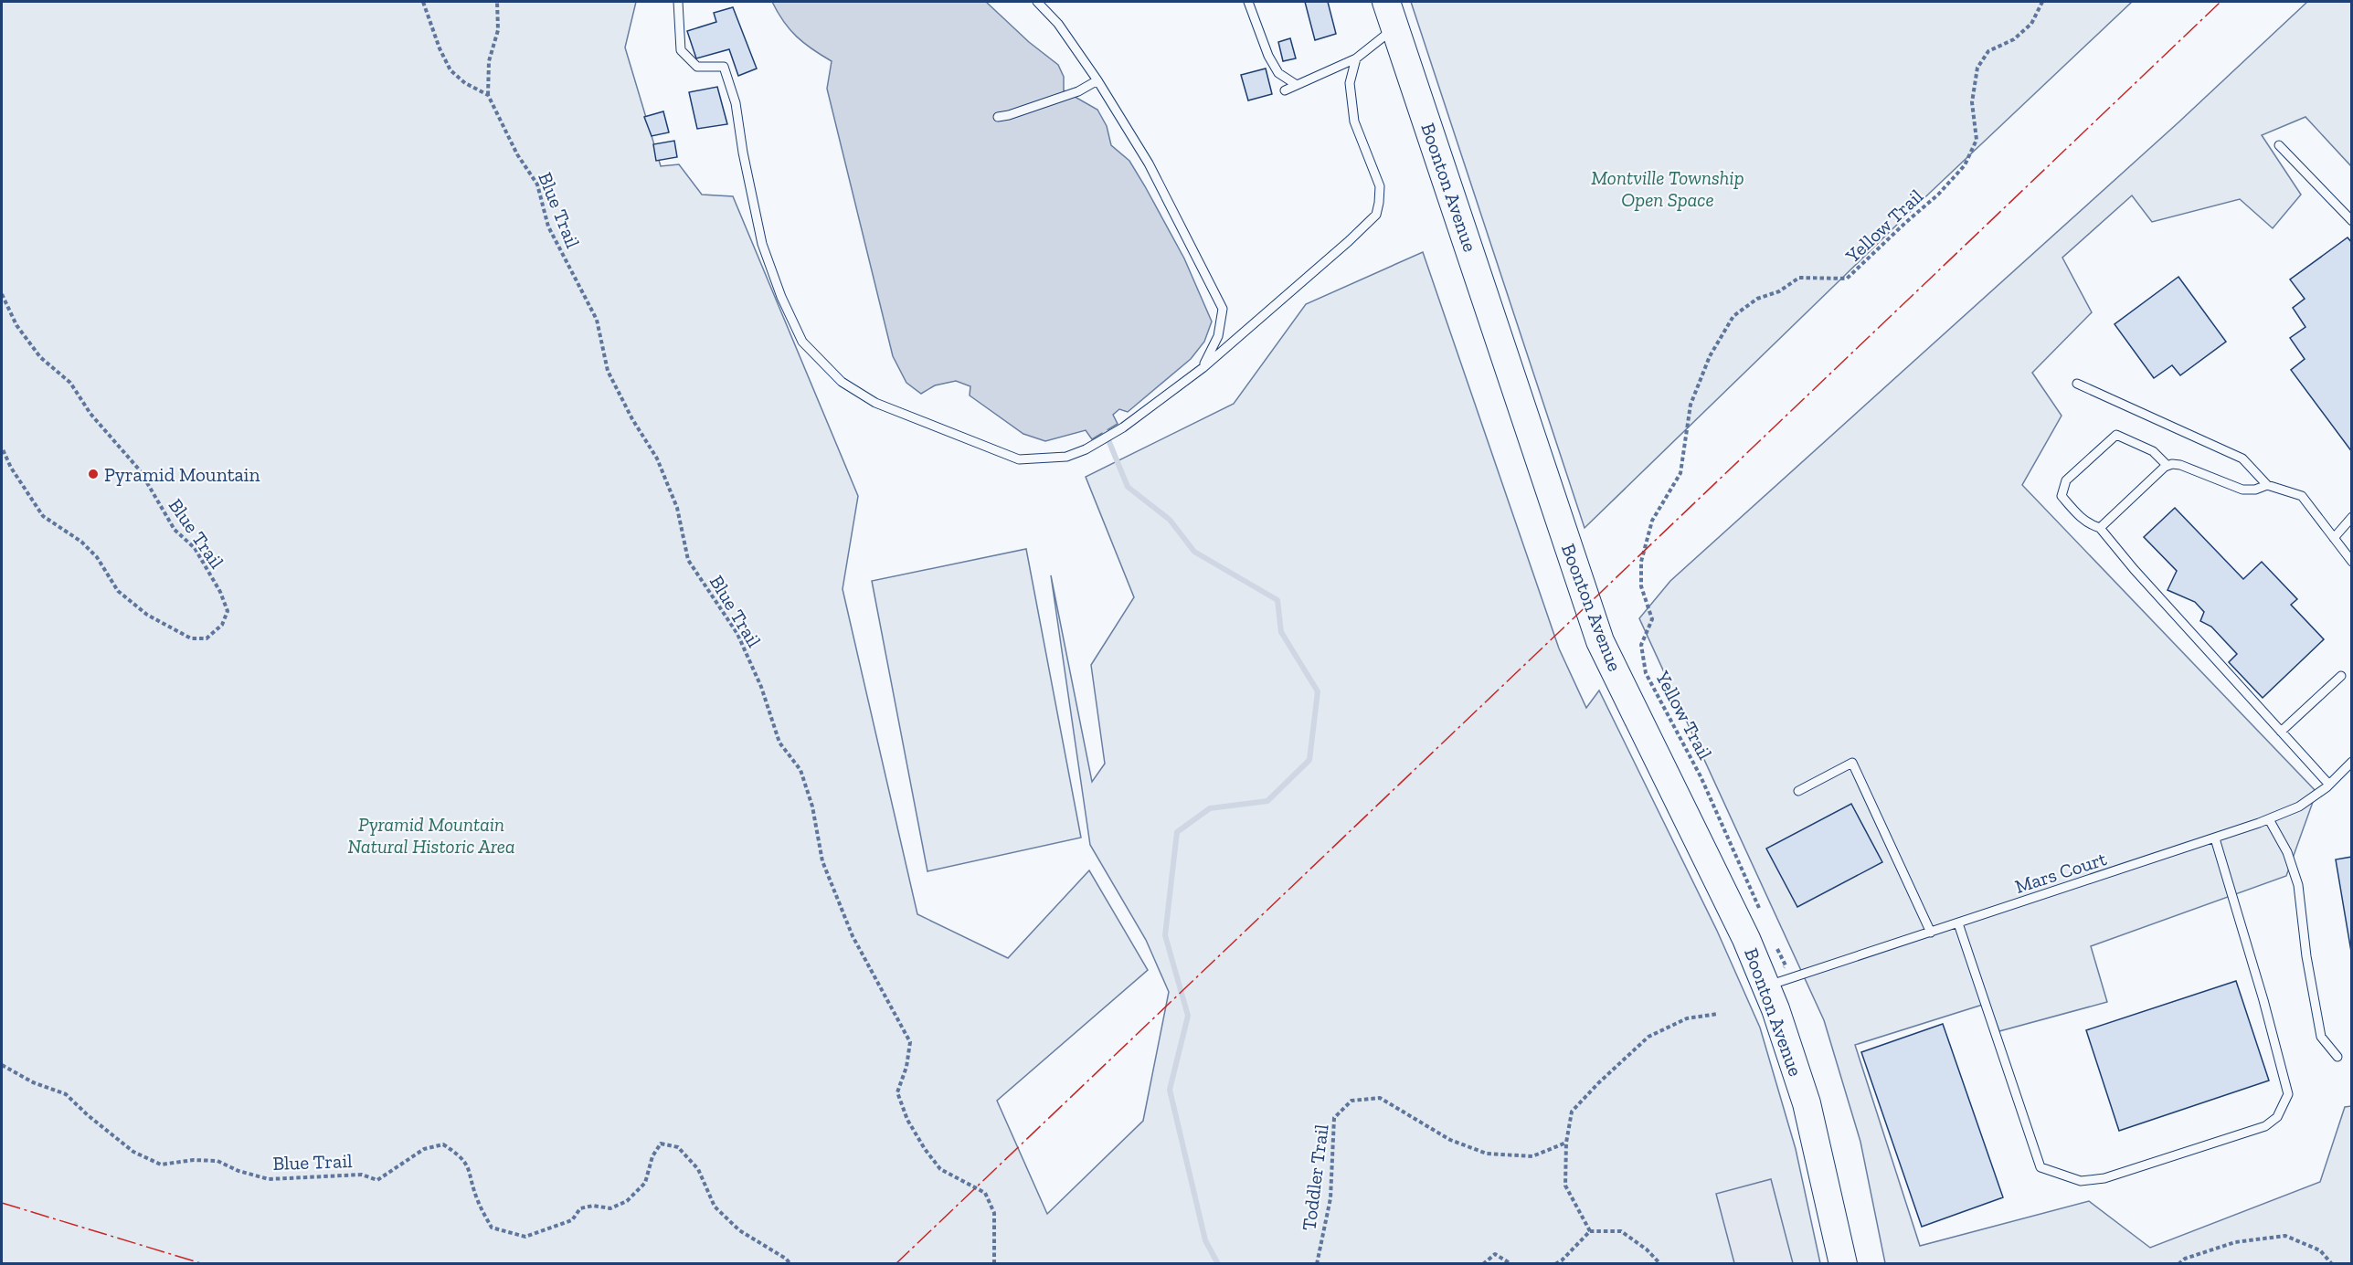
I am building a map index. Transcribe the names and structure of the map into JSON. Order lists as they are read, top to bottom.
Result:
{
  "streets": {
    "main road": ["Boonton Avenue"],
    "lane": ["Mars Court"],
    "path": ["Blue Trail", "Yellow Trail", "Toddler Trail"]
  },
  "crossings": [
    ["Boonton Avenue", "Mars Court"]
  ],
  "parks": ["Montville Township Open Space", "Pyramid Mountain Natural Historic Area"],
  "places": ["Pyramid Mountain"]
}
